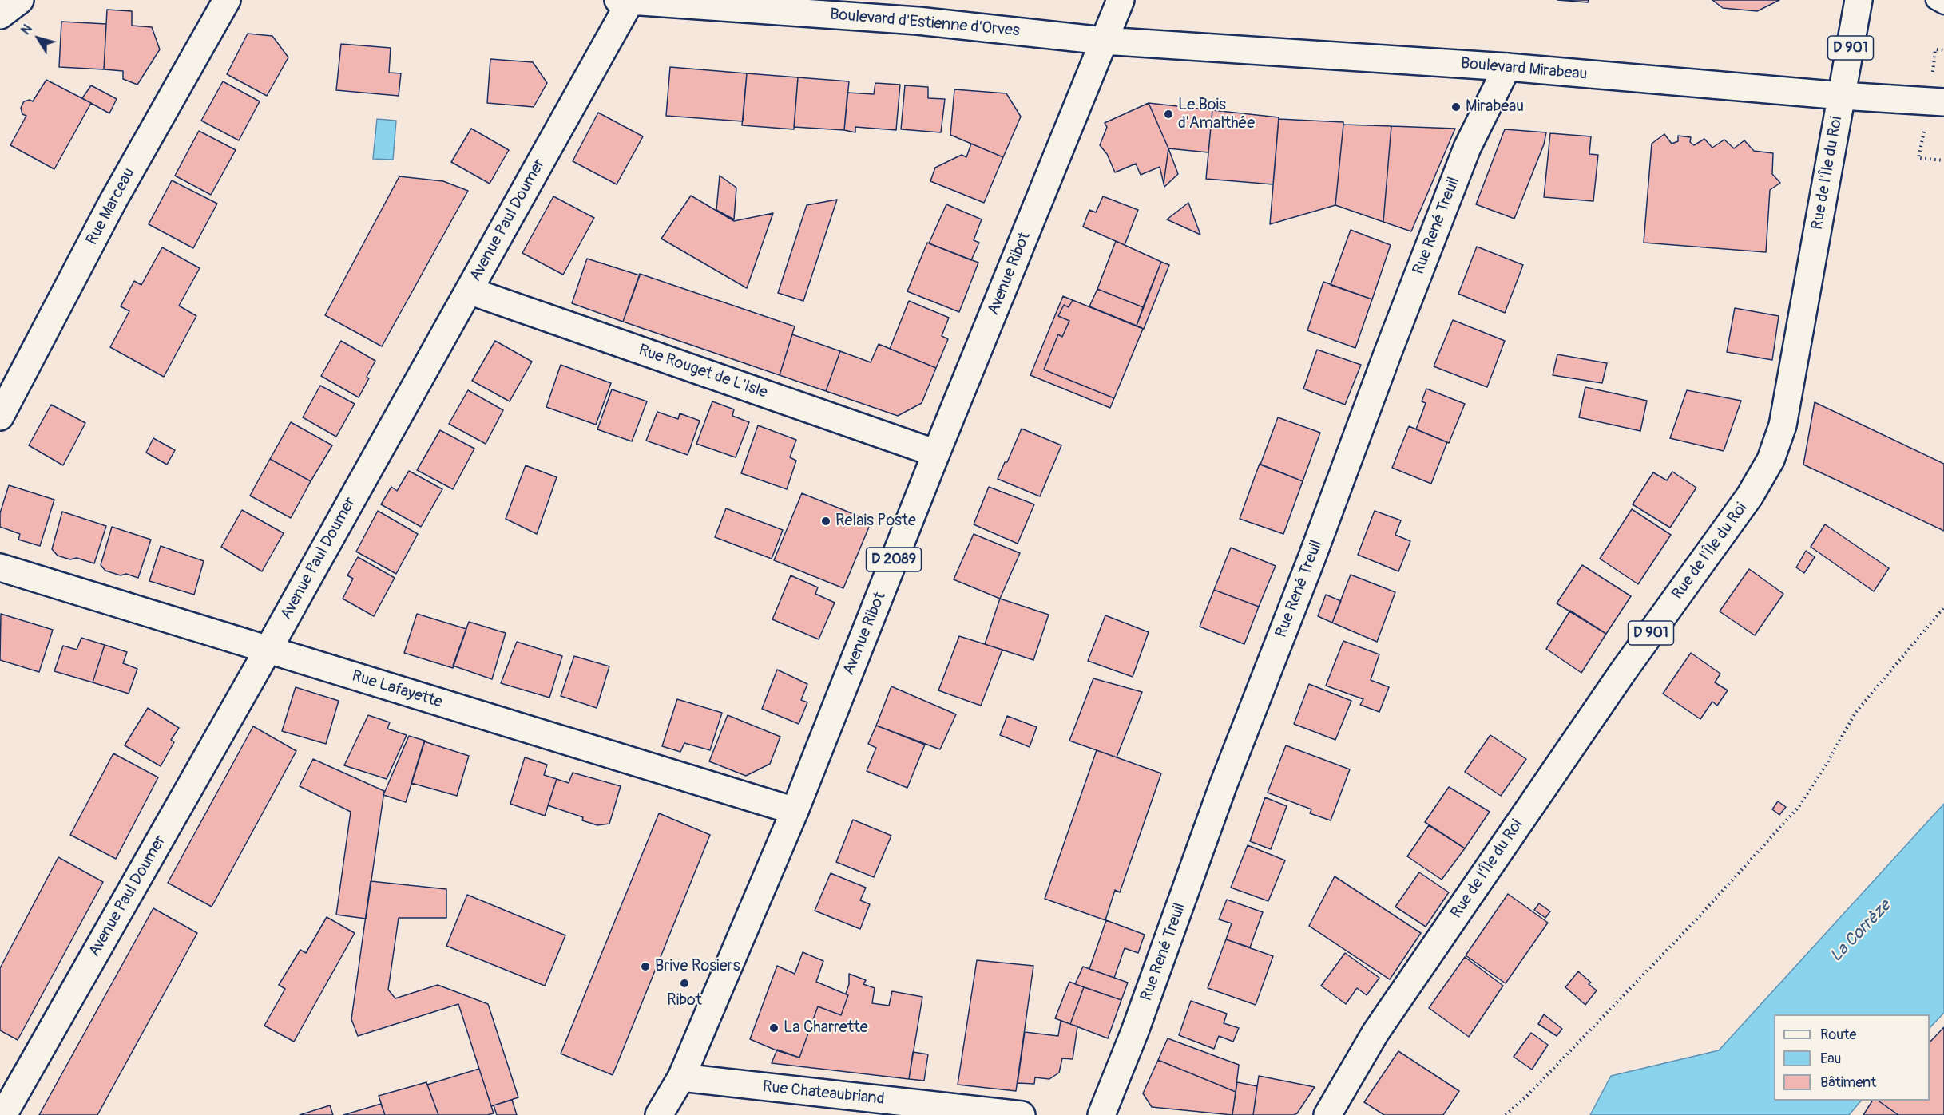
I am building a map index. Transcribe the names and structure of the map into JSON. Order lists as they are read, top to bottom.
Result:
{
  "streets": {
    "street": [
      "Boulevard d'Estienne d'Orves",
      "D 901",
      "Boulevard Mirabeau",
      "Rue de l'Île du Roi",
      "Rue Marceau",
      "Avenue Paul Doumer",
      "Rue René Treuil",
      "Avenue Ribot",
      "Rue Rouget de L'Isle",
      "D 2089",
      "Rue Lafayette",
      "Rue Chateaubriand"
    ]
  },
  "crossings": [
    ["Boulevard d'Estienne d'Orves", "Boulevard Mirabeau"],
    ["Boulevard d'Estienne d'Orves", "Avenue Paul Doumer"],
    ["Boulevard d'Estienne d'Orves", "Avenue Ribot"],
    ["Boulevard d'Estienne d'Orves", "D 2089"],
    ["D 901", "Boulevard Mirabeau"],
    ["D 901", "Rue de l'Île du Roi"],
    ["Boulevard Mirabeau", "Rue de l'Île du Roi"],
    ["Boulevard Mirabeau", "Rue René Treuil"],
    ["Boulevard Mirabeau", "Avenue Ribot"],
    ["Boulevard Mirabeau", "D 2089"],
    ["Avenue Paul Doumer", "Rue Rouget de L'Isle"],
    ["Avenue Paul Doumer", "Rue Lafayette"],
    ["Avenue Ribot", "Rue Rouget de L'Isle"],
    ["Avenue Ribot", "D 2089"],
    ["Avenue Ribot", "Rue Lafayette"],
    ["Avenue Ribot", "Rue Chateaubriand"]
  ],
  "water": ["La Corrèze"],
  "places": [
    "Mirabeau",
    "Le Bois d'Amalthée",
    "Relais Poste",
    "Brive Rosiers",
    "Ribot",
    "La Charrette"
  ],
  "legend": ["Route", "Eau", "Bâtiment"],
  "north": "top left"
}
